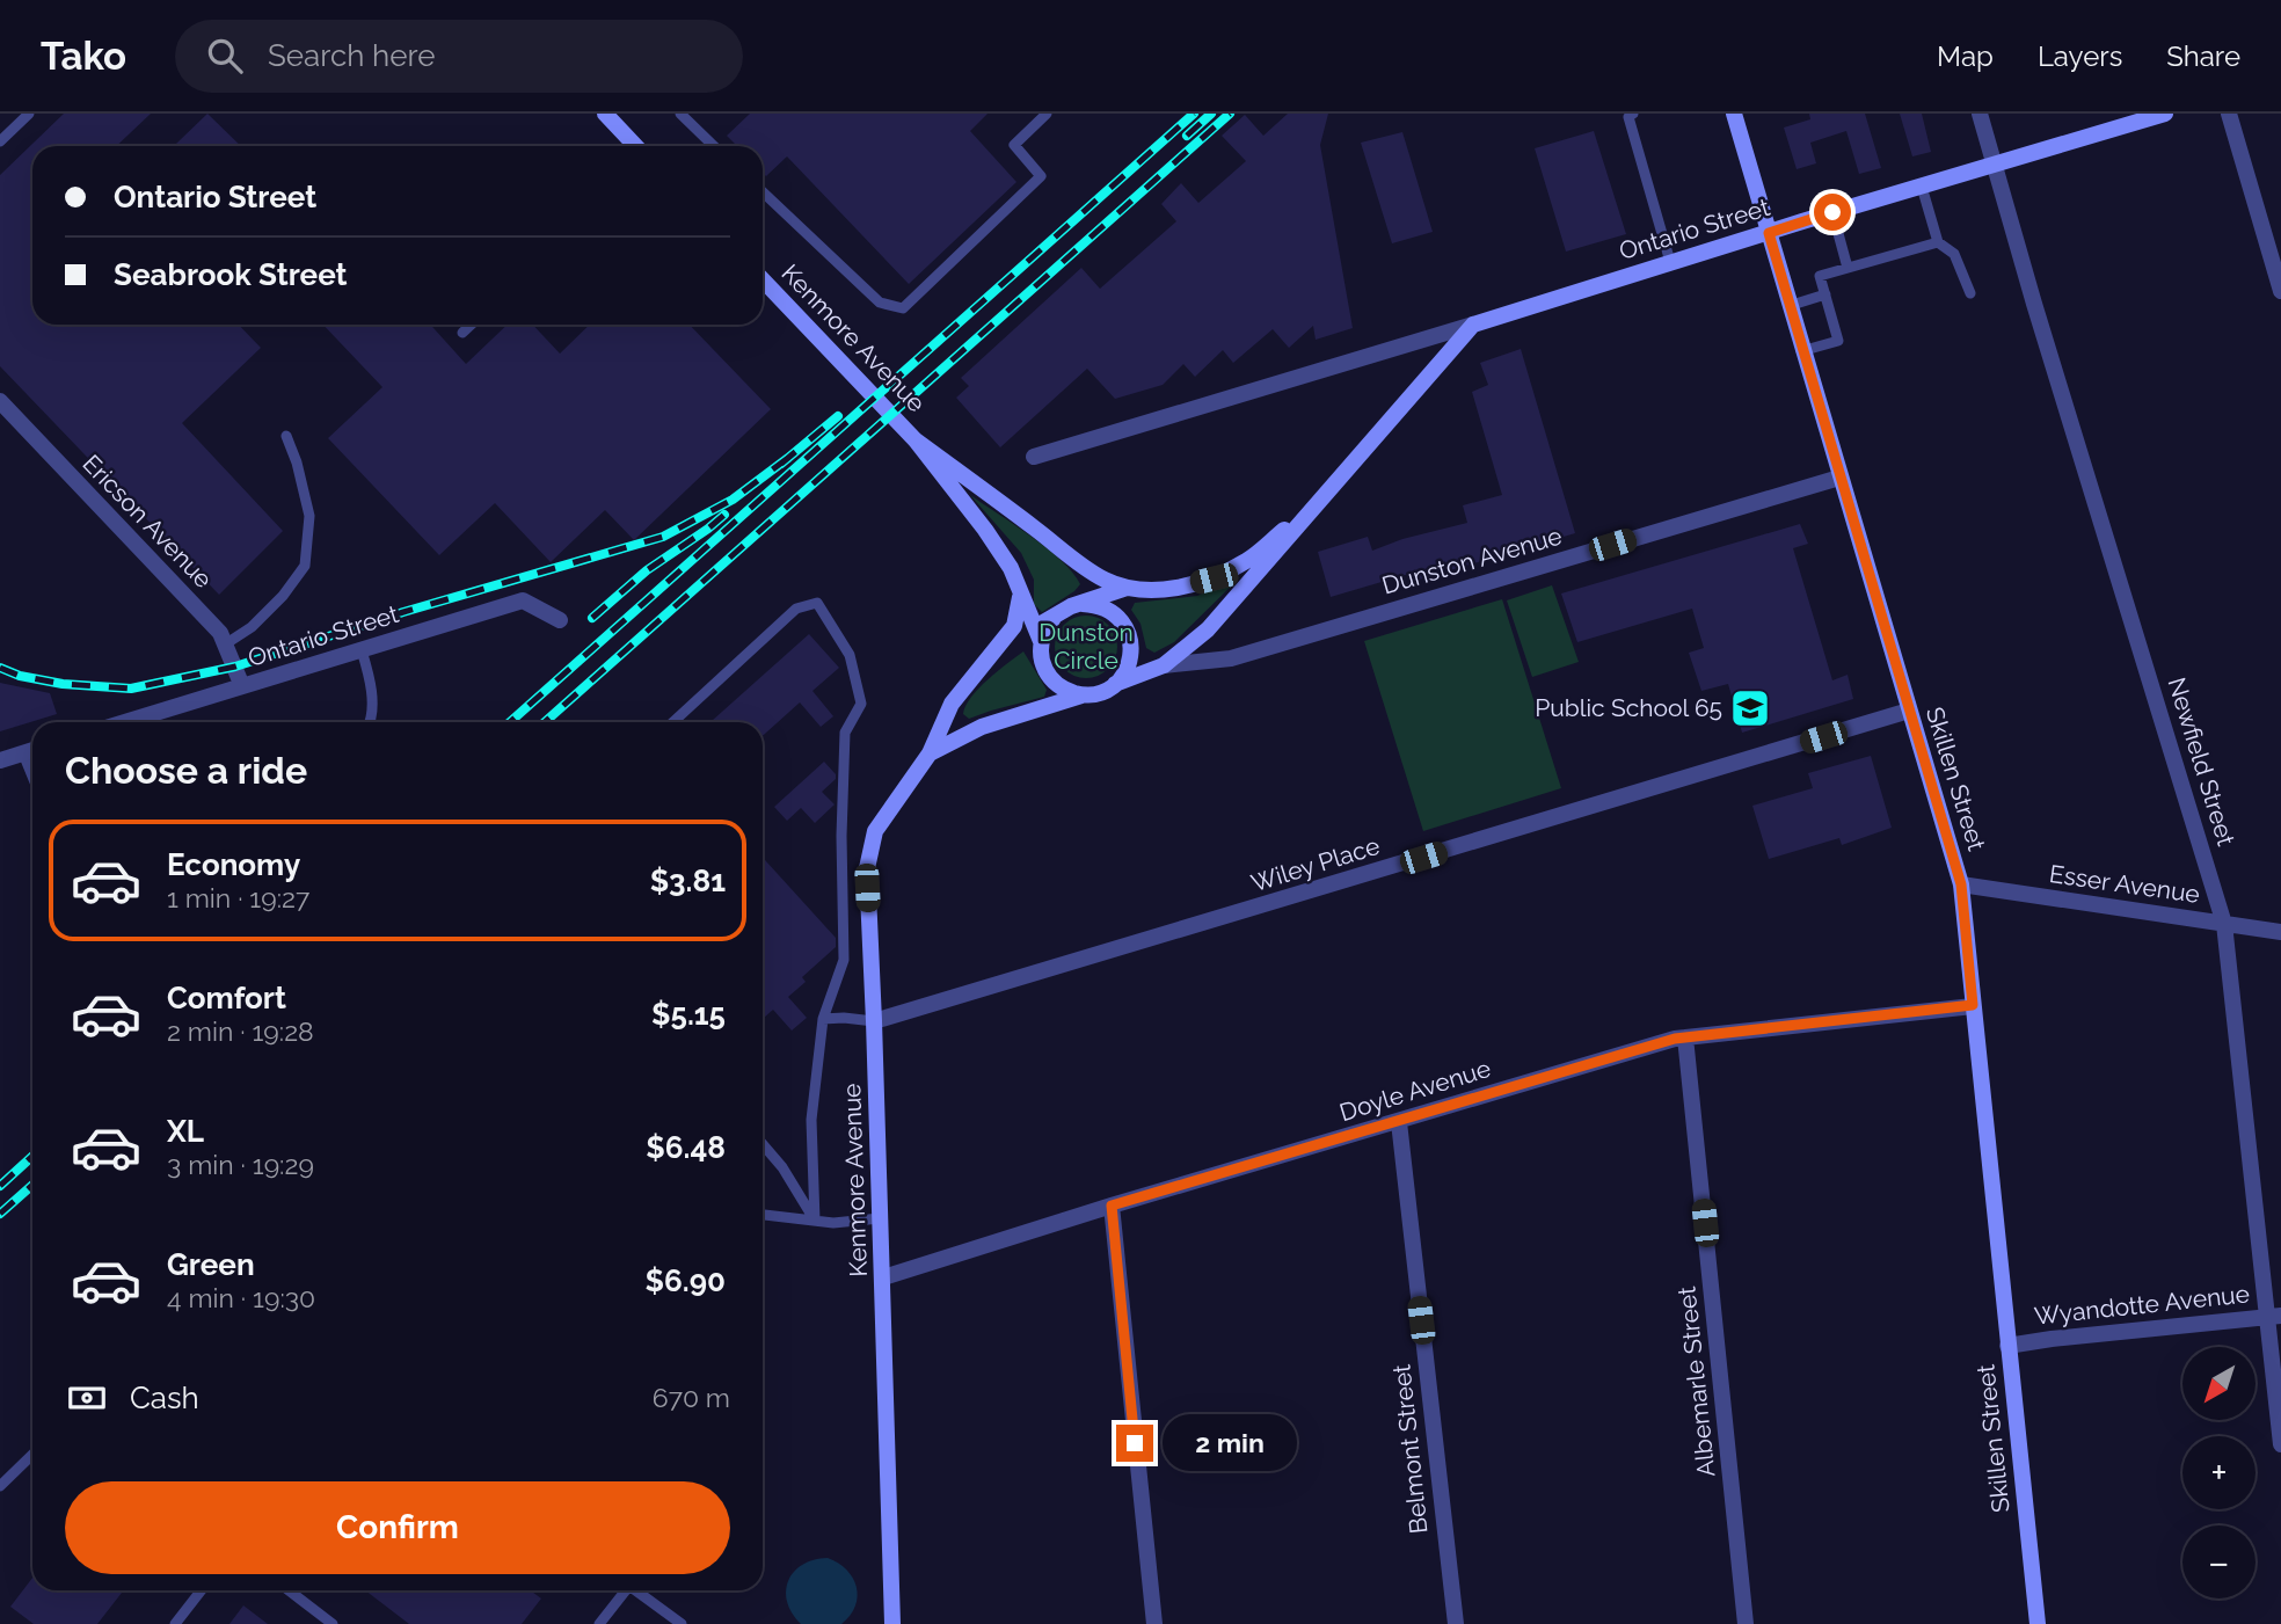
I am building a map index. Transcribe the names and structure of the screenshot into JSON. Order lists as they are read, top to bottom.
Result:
{
  "streets": {
    "street": [
      "Ontario Street",
      "Kenmore Avenue",
      "Ericson Avenue",
      "Dunston Avenue",
      "Newfield Street",
      "Skillen Street",
      "Wiley Place",
      "Esser Avenue",
      "Doyle Avenue",
      "Wyandotte Avenue",
      "Albemarle Street",
      "Belmont Street"
    ]
  },
  "crossings": [
    ["Ontario Street", "Ericson Avenue"],
    ["Ontario Street", "Newfield Street"],
    ["Ontario Street", "Skillen Street"],
    ["Kenmore Avenue", "Wiley Place"],
    ["Kenmore Avenue", "Doyle Avenue"],
    ["Dunston Avenue", "Skillen Street"],
    ["Newfield Street", "Esser Avenue"],
    ["Newfield Street", "Wyandotte Avenue"],
    ["Skillen Street", "Wiley Place"],
    ["Skillen Street", "Esser Avenue"],
    ["Skillen Street", "Doyle Avenue"],
    ["Skillen Street", "Wyandotte Avenue"],
    ["Doyle Avenue", "Albemarle Street"],
    ["Doyle Avenue", "Belmont Street"]
  ],
  "parks": ["Dunston Circle"],
  "places": {
    "school or university": ["Public School 65"]
  },
  "north": "bottom left",
  "page": {
    "header": "Tako",
    "search": "Search here",
    "nav": ["Map", "Layers", "Share"],
    "banner": ["Ontario Street", "Seabrook Street"],
    "heading": "Choose a ride",
    "list": [
      {
        "name": "Economy",
        "note": "1 min · 19:27",
        "value": "$3.81"
      },
      {
        "name": "Comfort",
        "note": "2 min · 19:28",
        "value": "$5.15"
      },
      {
        "name": "XL",
        "note": "3 min · 19:29",
        "value": "$6.48"
      },
      {
        "name": "Green",
        "note": "4 min · 19:30",
        "value": "$6.90"
      }
    ],
    "map_buttons": ["+", "−"],
    "pay": ["Cash", "670 m"],
    "bubble": "2 min",
    "buttons": "Confirm"
  }
}
